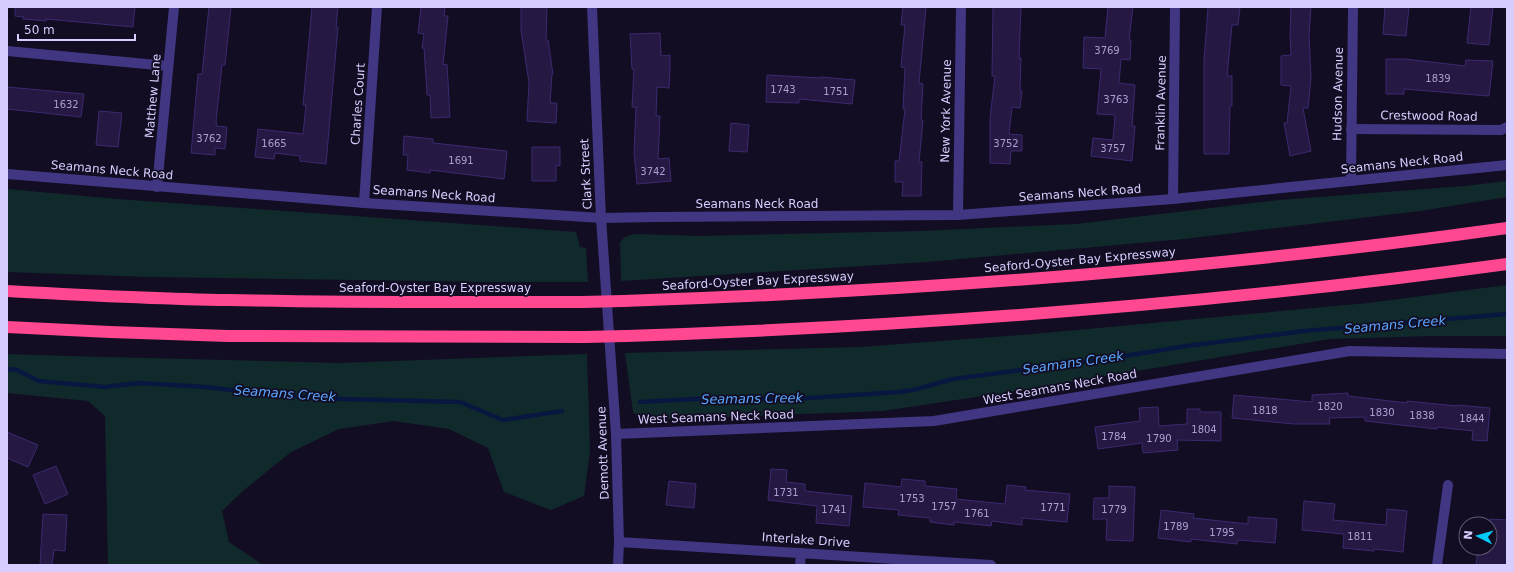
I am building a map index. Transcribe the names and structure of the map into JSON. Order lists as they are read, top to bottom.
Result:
{
  "streets": {
    "highway": ["Seaford-Oyster Bay Expressway"],
    "street": [
      "Hudson Avenue",
      "Matthew Lane",
      "Franklin Avenue",
      "Charles Court",
      "New York Avenue",
      "Crestwood Road",
      "Seamans Neck Road",
      "Clark Street",
      "West Seamans Neck Road",
      "Demott Avenue",
      "Interlake Drive"
    ]
  },
  "crossings": [
    ["Hudson Avenue", "Crestwood Road"],
    ["Hudson Avenue", "Seamans Neck Road"],
    ["Matthew Lane", "Seamans Neck Road"],
    ["Franklin Avenue", "Seamans Neck Road"],
    ["Charles Court", "Seamans Neck Road"],
    ["New York Avenue", "Seamans Neck Road"],
    ["Seamans Neck Road", "Clark Street"],
    ["Clark Street", "Demott Avenue"],
    ["West Seamans Neck Road", "Demott Avenue"],
    ["Demott Avenue", "Interlake Drive"]
  ],
  "water": ["Seamans Creek"],
  "house_numbers": [
    "3769",
    "1839",
    "1743",
    "1751",
    "3763",
    "1632",
    "3762",
    "1665",
    "3752",
    "3757",
    "1691",
    "3742",
    "1820",
    "1818",
    "1830",
    "1838",
    "1844",
    "1804",
    "1784",
    "1790",
    "1731",
    "1753",
    "1757",
    "1771",
    "1741",
    "1779",
    "1761",
    "1789",
    "1795",
    "1811"
  ],
  "scale_bar": "50 m",
  "north": "left"
}
